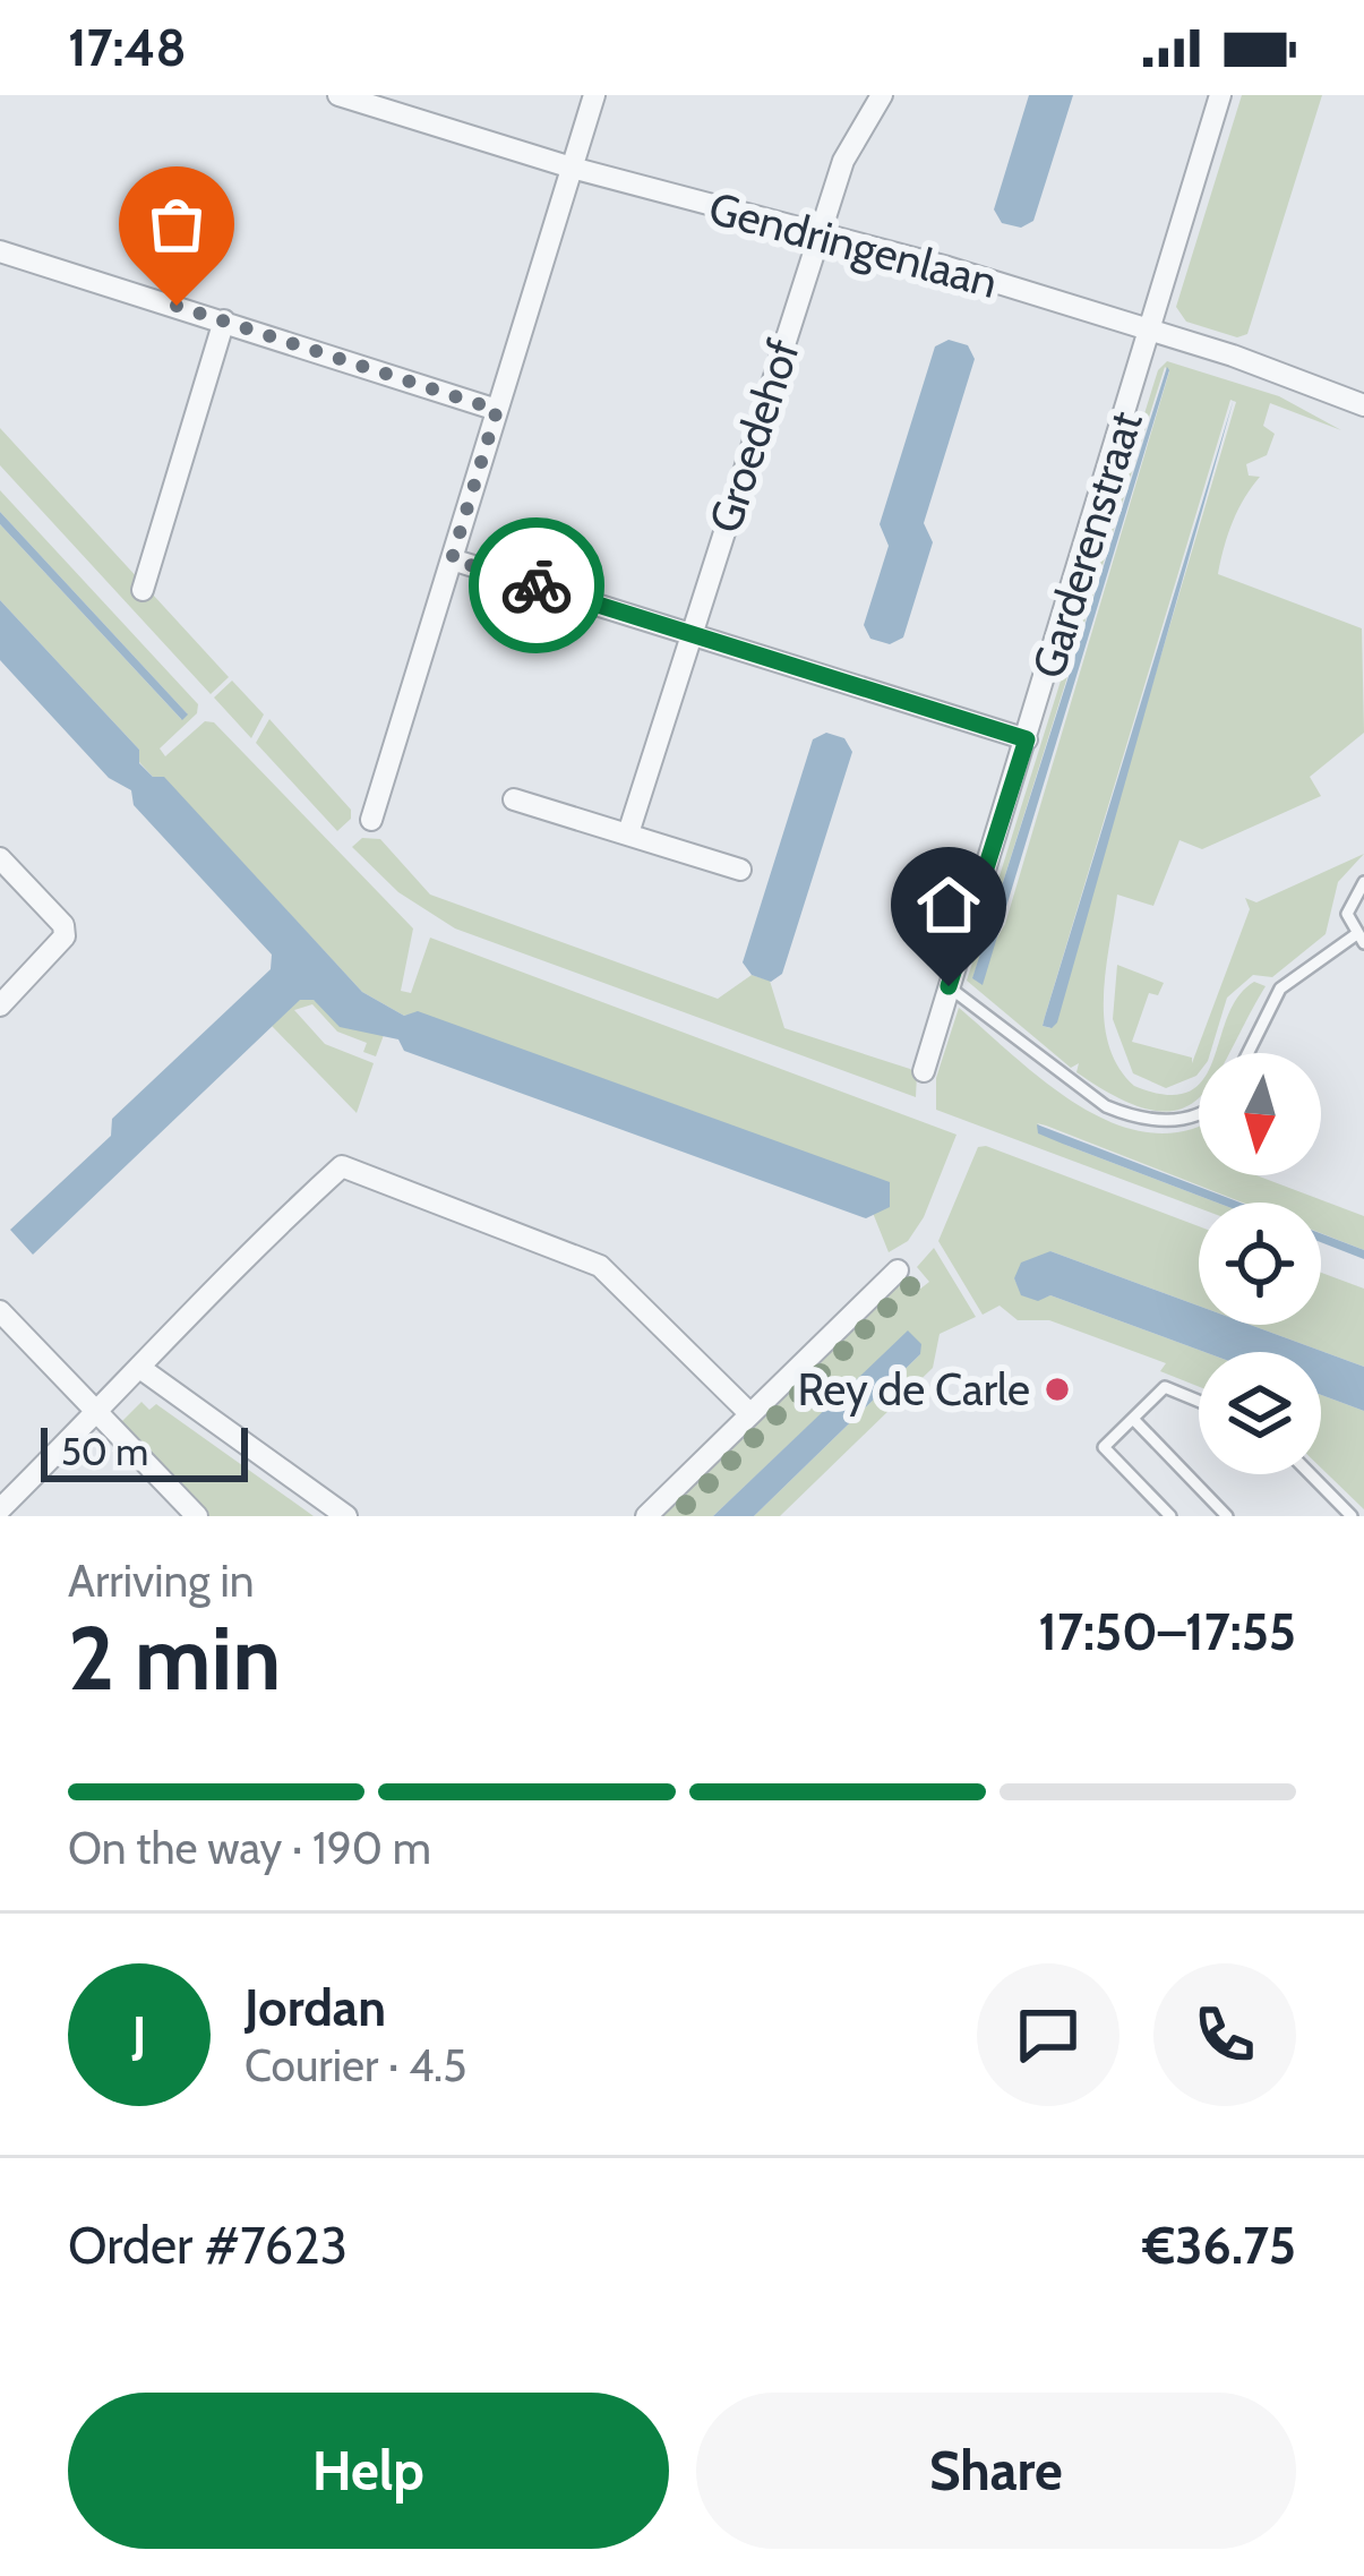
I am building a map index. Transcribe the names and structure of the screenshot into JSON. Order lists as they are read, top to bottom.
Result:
{
  "streets": {
    "street": ["Gendringenlaan", "Groedehof", "Garderenstraat"]
  },
  "crossings": [
    ["Gendringenlaan", "Groedehof"],
    ["Gendringenlaan", "Garderenstraat"]
  ],
  "places": ["Rey de Carle"],
  "scale_bar": "50 m",
  "north": "bottom",
  "page": {
    "status": "17:48",
    "scale": "50 m",
    "heading": ["2 min", "Arriving in", "17:50–17:55"],
    "panel": [
      "Jordan",
      "Courier · 4.5",
      "Order #7623",
      "€36.75"
    ],
    "bar": "On the way · 190 m",
    "round": "J",
    "buttons": ["Help", "Share"]
  }
}
